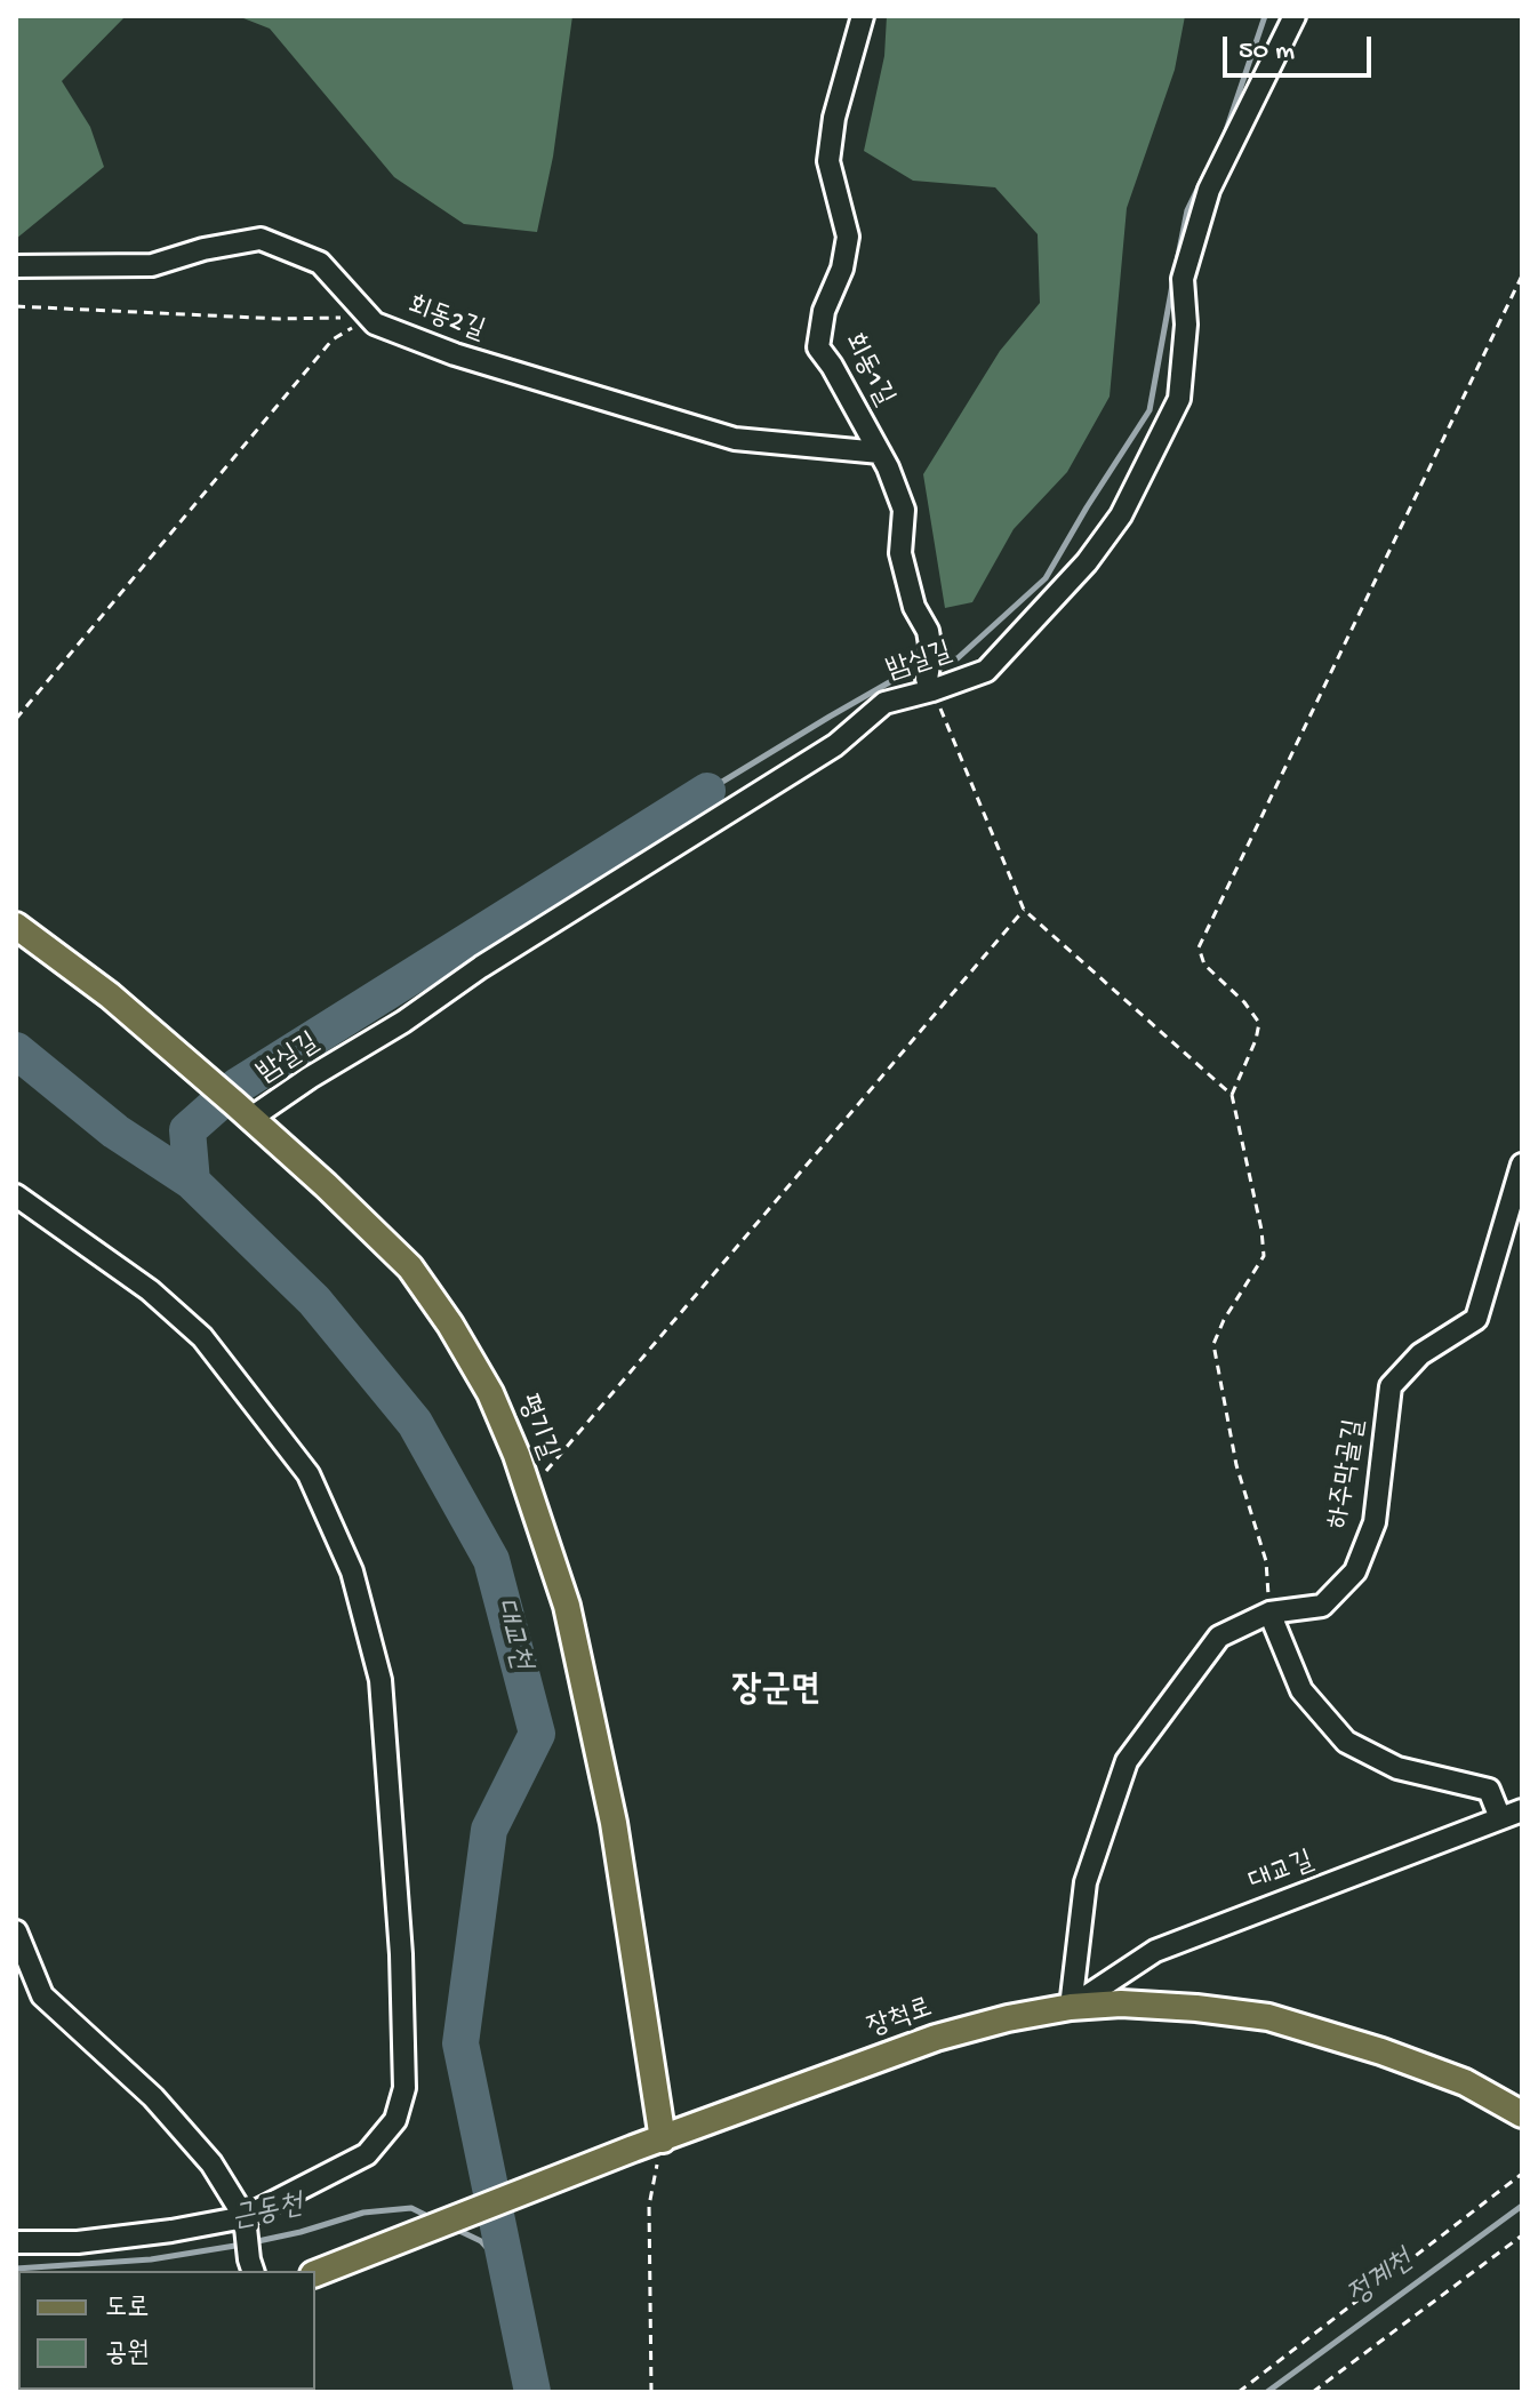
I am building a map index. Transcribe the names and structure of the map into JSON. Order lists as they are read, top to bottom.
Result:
{
  "streets": {
    "main road": ["평기길", "장척로"],
    "street": [
      "회동2길",
      "회동1길",
      "밤실길",
      "하주막골길",
      "대교길"
    ]
  },
  "crossings": [
    ["회동2길", "회동1길"],
    ["회동1길", "밤실길"],
    ["밤실길", "평기길"],
    ["평기길", "장척로"],
    ["하주막골길", "대교길"],
    ["하주막골길", "장척로"],
    ["대교길", "장척로"]
  ],
  "districts": ["장군면"],
  "water": ["대교천", "근동천", "정계천"],
  "legend": ["도로", "공원"],
  "scale_bar": "50 m"
}
